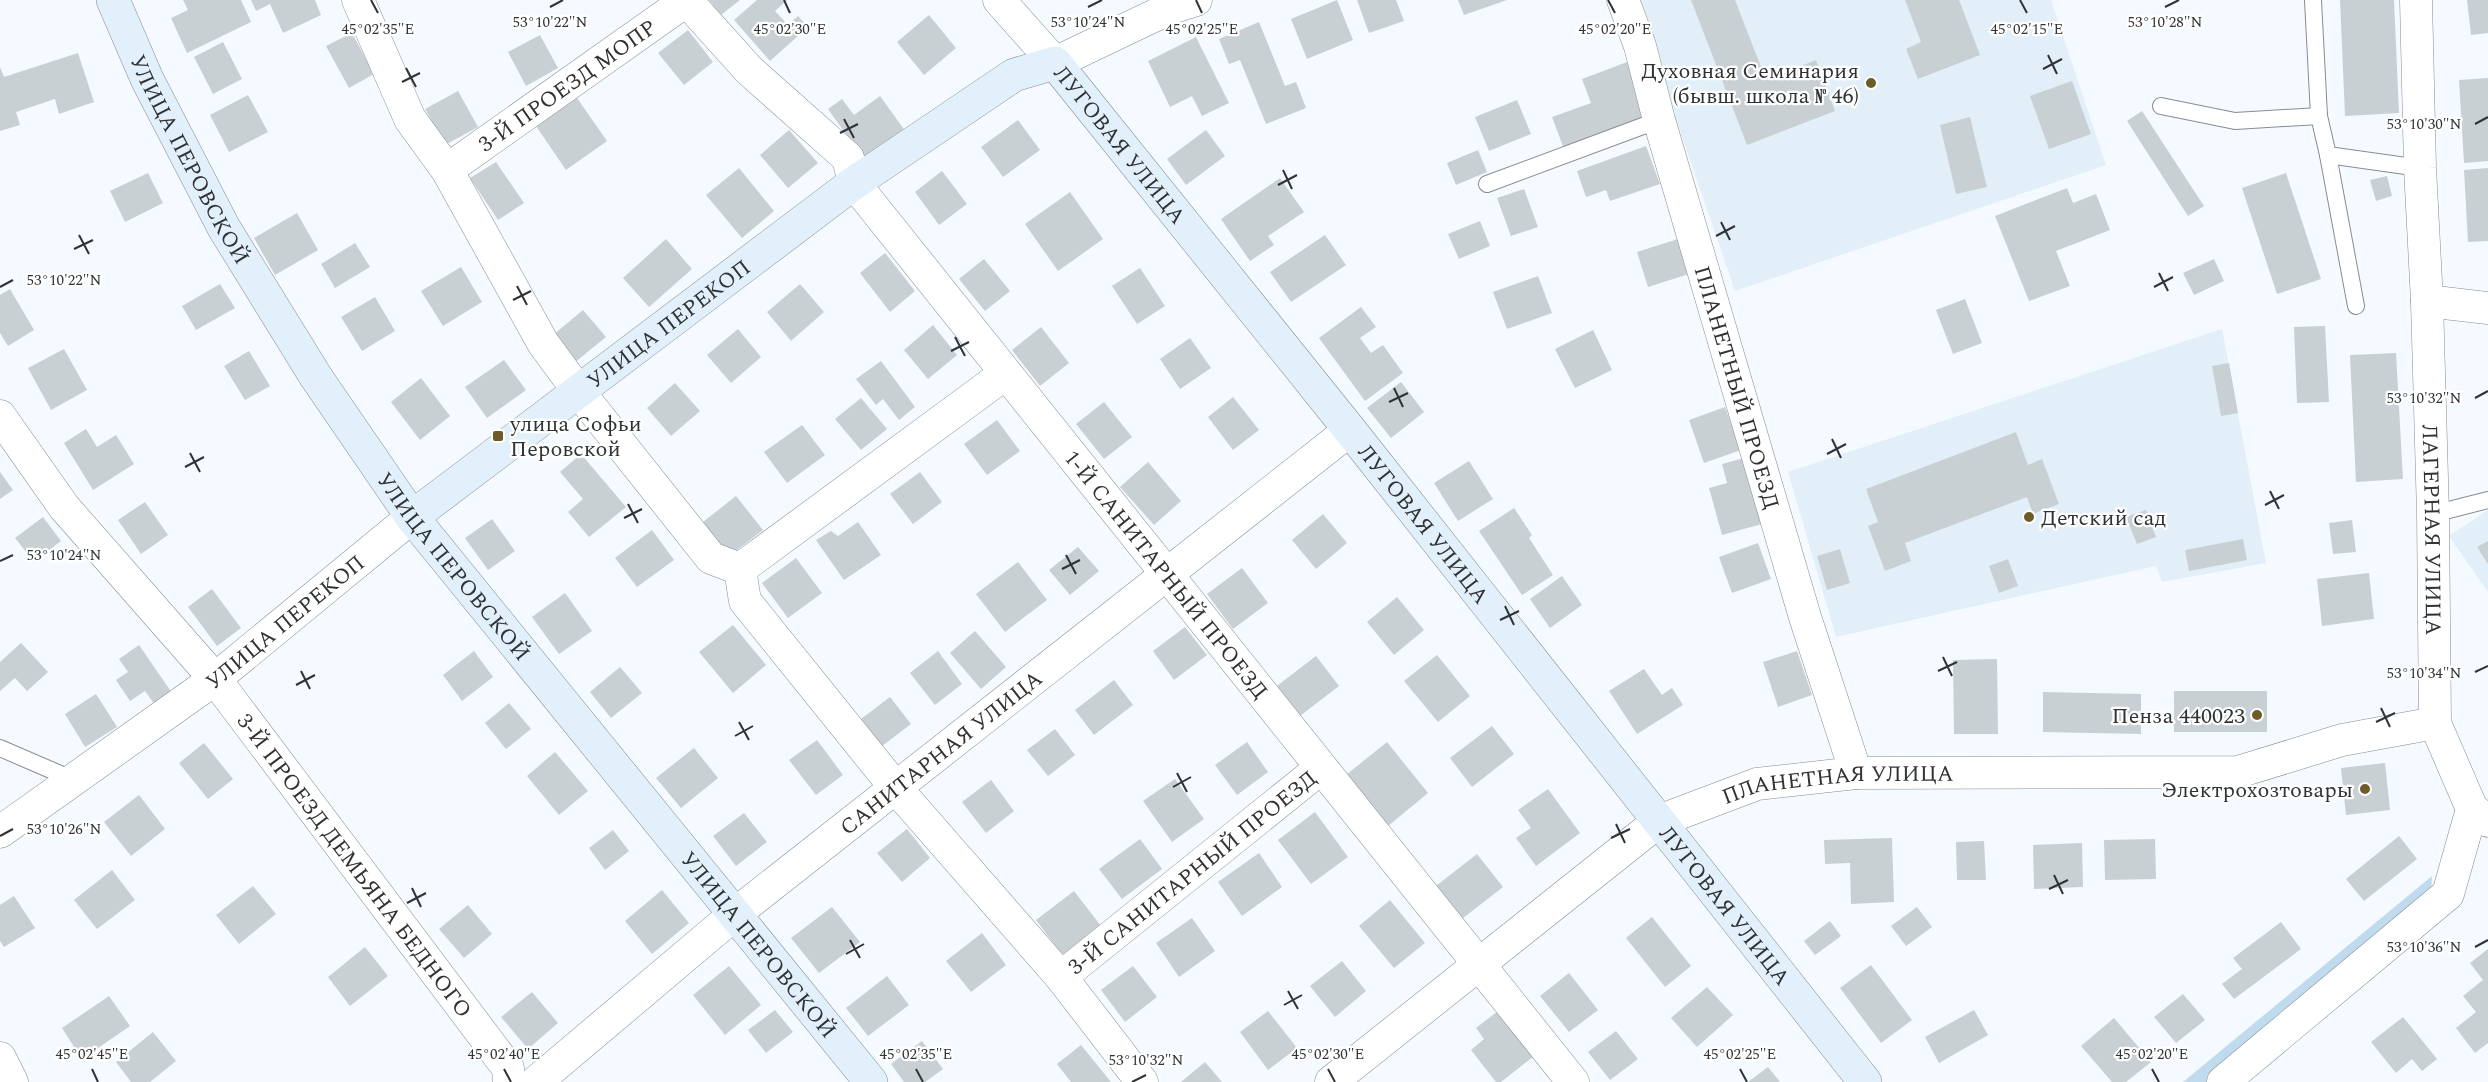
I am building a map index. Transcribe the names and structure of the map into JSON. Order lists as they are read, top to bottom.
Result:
{
  "streets": {
    "main road": ["ЛУГОВАЯ УЛИЦА", "УЛИЦА ПЕРОВСКОЙ", "УЛИЦА ПЕРЕКОП"],
    "street": [
      "3-Й ПРОЕЗД МОПР",
      "ПЛАНЕТНЫЙ ПРОЕЗД",
      "ЛАГЕРНАЯ УЛИЦА",
      "1-Й САНИТАРНЫЙ ПРОЕЗД",
      "САНИТАРНАЯ УЛИЦА",
      "ПЛАНЕТНАЯ УЛИЦА",
      "3-Й ПРОЕЗД ДЕМЬЯНА БЕДНОГО",
      "3-Й САНИТАРНЫЙ ПРОЕЗД"
    ]
  },
  "crossings": [
    ["3-Й ПРОЕЗД МОПР", "1-Й САНИТАРНЫЙ ПРОЕЗД"],
    ["ЛУГОВАЯ УЛИЦА", "УЛИЦА ПЕРЕКОП"],
    ["ЛУГОВАЯ УЛИЦА", "САНИТАРНАЯ УЛИЦА"],
    ["ЛУГОВАЯ УЛИЦА", "ПЛАНЕТНАЯ УЛИЦА"],
    ["УЛИЦА ПЕРОВСКОЙ", "УЛИЦА ПЕРЕКОП"],
    ["УЛИЦА ПЕРОВСКОЙ", "САНИТАРНАЯ УЛИЦА"],
    ["УЛИЦА ПЕРЕКОП", "1-Й САНИТАРНЫЙ ПРОЕЗД"],
    ["УЛИЦА ПЕРЕКОП", "3-Й ПРОЕЗД ДЕМЬЯНА БЕДНОГО"],
    ["ПЛАНЕТНЫЙ ПРОЕЗД", "ПЛАНЕТНАЯ УЛИЦА"],
    ["ЛАГЕРНАЯ УЛИЦА", "ПЛАНЕТНАЯ УЛИЦА"],
    ["1-Й САНИТАРНЫЙ ПРОЕЗД", "САНИТАРНАЯ УЛИЦА"],
    ["1-Й САНИТАРНЫЙ ПРОЕЗД", "ПЛАНЕТНАЯ УЛИЦА"],
    ["1-Й САНИТАРНЫЙ ПРОЕЗД", "3-Й САНИТАРНЫЙ ПРОЕЗД"]
  ],
  "places": {
    "other": [
      "Духовная Семинария (бывш. школа № 46)",
      "Детский сад",
      "Пенза 440023",
      "Электрохозтовары"
    ],
    "transit": ["улица Софьи Перовской"]
  },
  "coordinates": [
    "53°10'22\"N",
    "53°10'24\"N",
    "53°10'28\"N",
    "45°02'35\"E",
    "45°02'30\"E",
    "45°02'25\"E",
    "45°02'20\"E",
    "45°02'15\"E",
    "53°10'30\"N",
    "53°10'32\"N",
    "53°10'34\"N",
    "53°10'26\"N",
    "53°10'36\"N",
    "45°02'45\"E",
    "45°02'40\"E"
  ]
}
